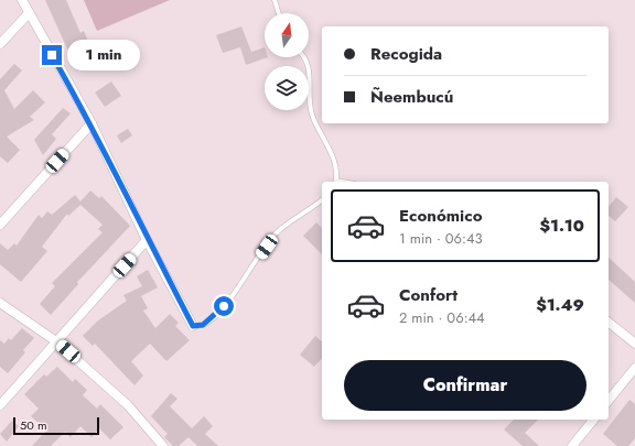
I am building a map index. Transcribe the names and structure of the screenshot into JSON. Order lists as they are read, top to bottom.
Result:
{
  "scale_bar": "50 m",
  "north": "top",
  "page": {
    "banner": ["Recogida", "Ñeembucú"],
    "bubble": "1 min",
    "list": [
      {
        "name": "Económico",
        "note": "1 min · 06:43",
        "value": "$1.10"
      },
      {
        "name": "Confort",
        "note": "2 min · 06:44",
        "value": "$1.49"
      }
    ],
    "buttons": "Confirmar",
    "scale": "50 m"
  }
}
